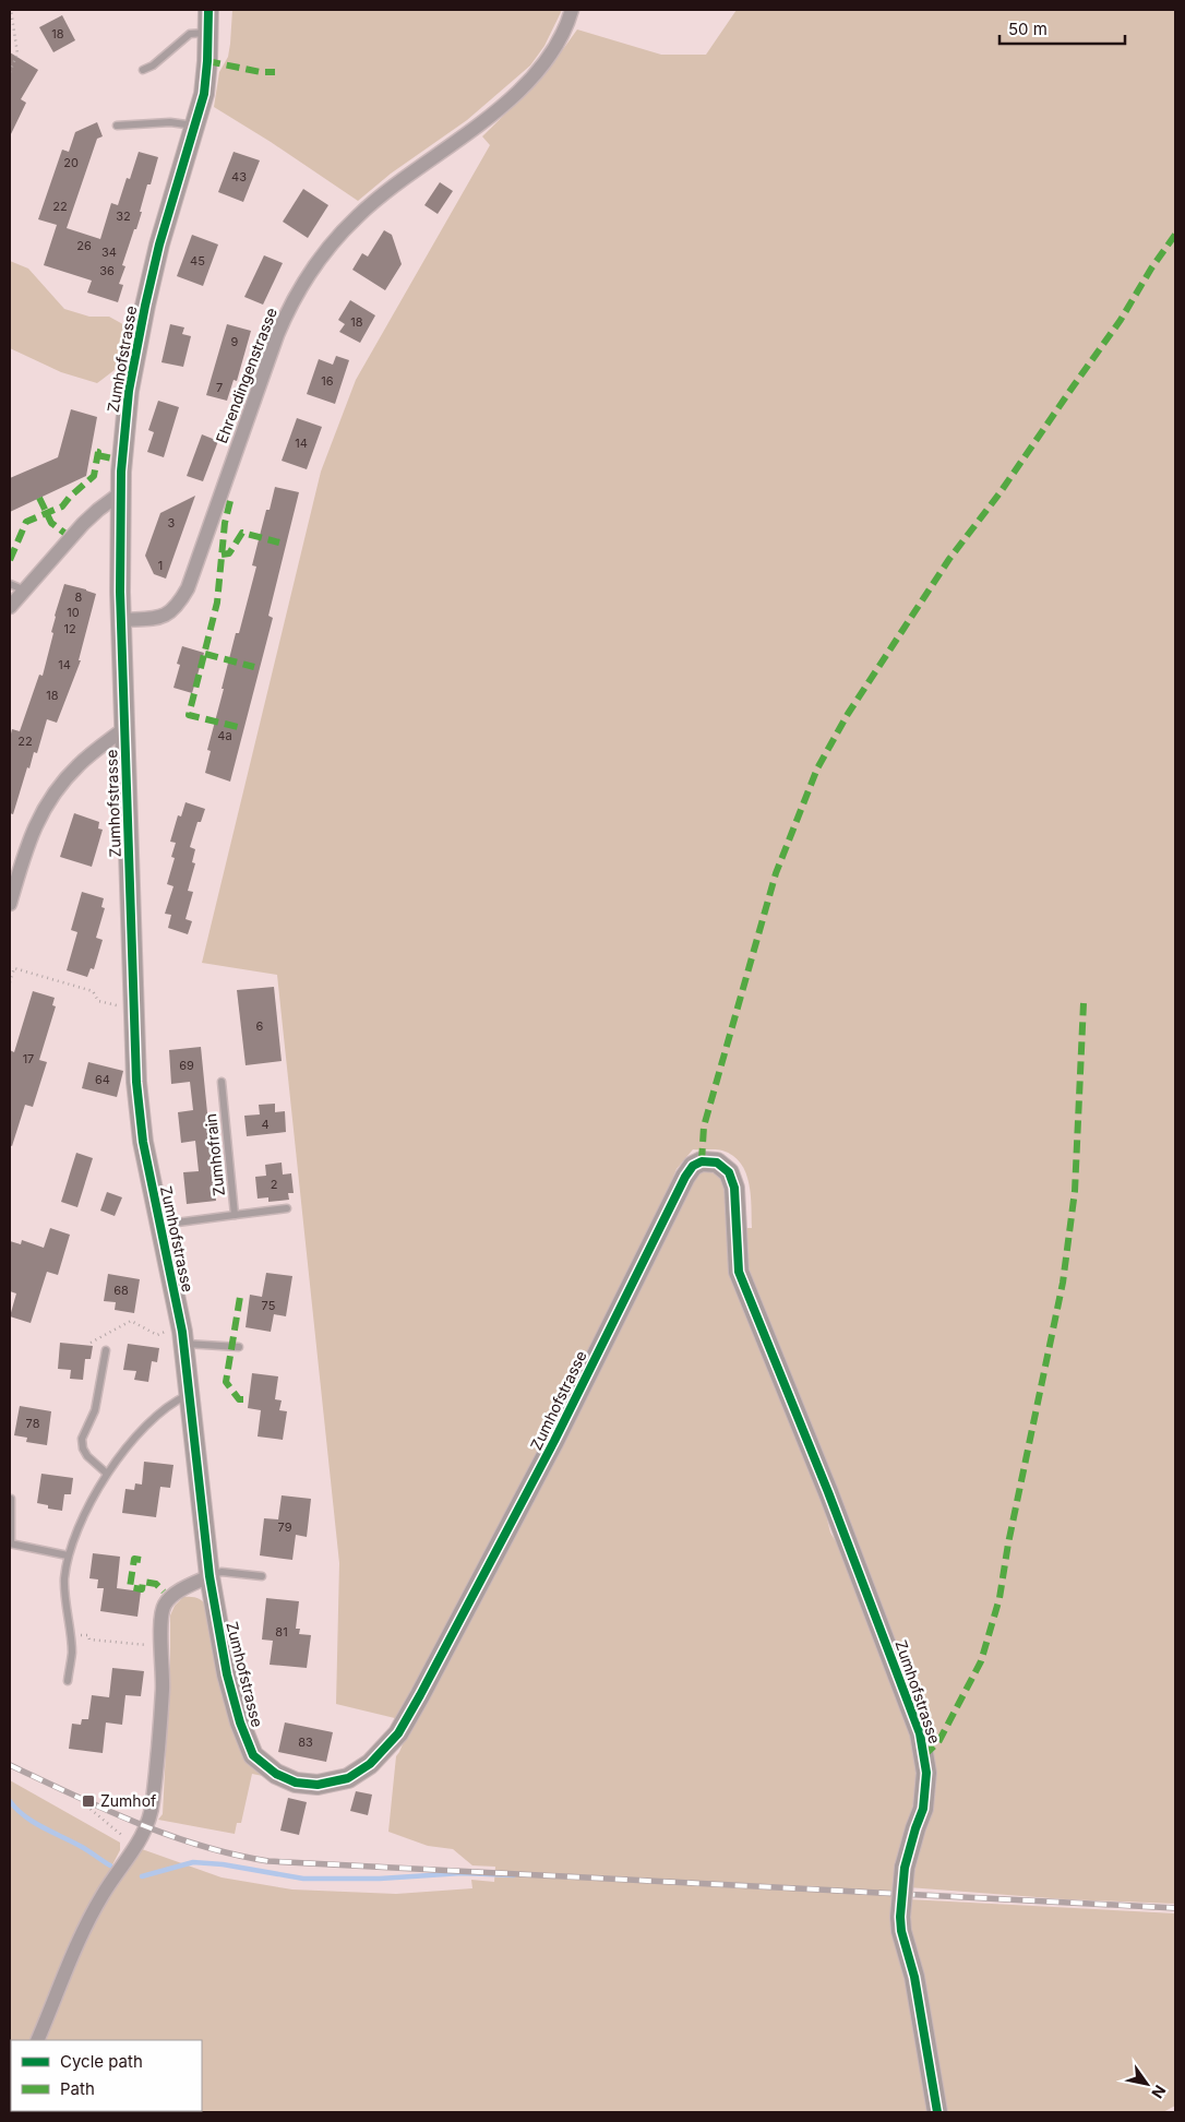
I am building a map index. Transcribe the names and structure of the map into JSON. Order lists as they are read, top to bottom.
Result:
{
  "streets": {
    "street": ["Zumhofstrasse", "Ehrendingenstrasse"],
    "lane": ["Zumhofrain"]
  },
  "crossings": [
    ["Zumhofstrasse", "Ehrendingenstrasse"],
    ["Zumhofstrasse", "Zumhofrain"]
  ],
  "places": {
    "transit": ["Zumhof"]
  },
  "house_numbers": [
    "18",
    "20",
    "43",
    "22",
    "32",
    "26",
    "34",
    "45",
    "36",
    "18",
    "9",
    "16",
    "7",
    "14",
    "3",
    "1",
    "8",
    "10",
    "12",
    "14",
    "18",
    "4a",
    "22",
    "6",
    "17",
    "69",
    "64",
    "4",
    "2",
    "68",
    "75",
    "78",
    "79",
    "81",
    "83"
  ],
  "legend": ["Cycle path", "Path"],
  "scale_bar": "50 m",
  "north": "bottom right"
}
